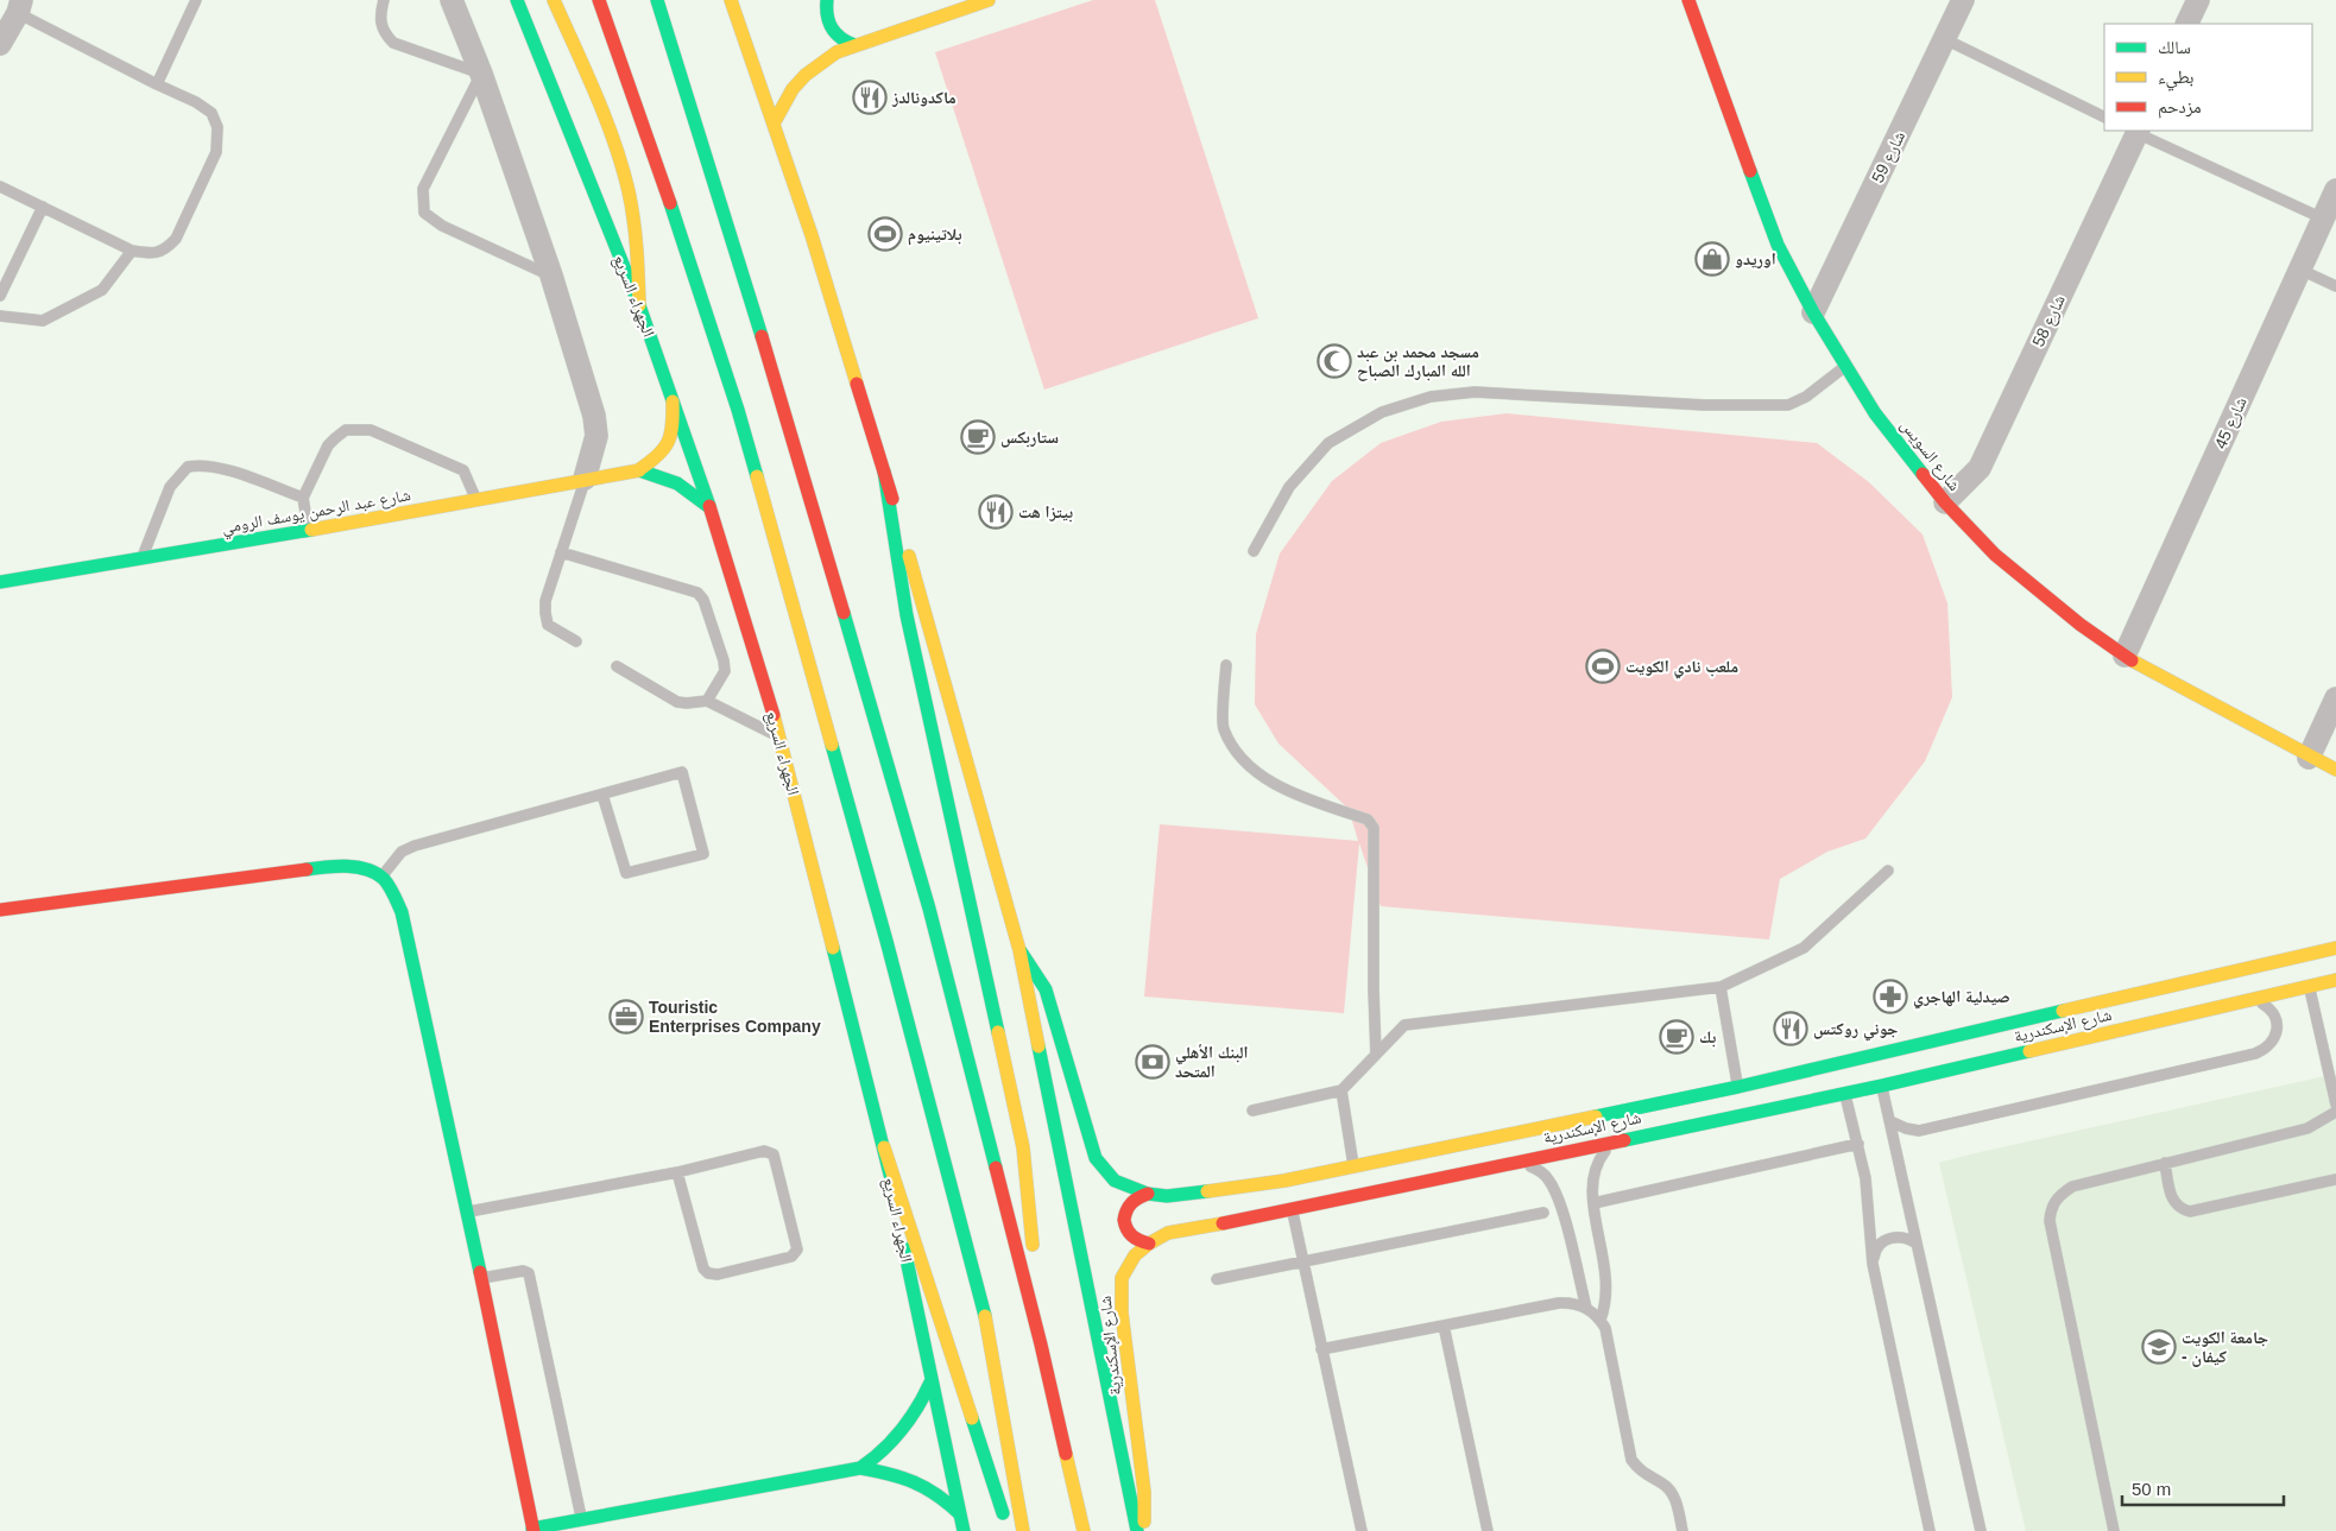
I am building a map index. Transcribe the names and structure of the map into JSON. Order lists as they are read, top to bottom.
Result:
{
  "streets": {
    "main road": [
      "الجهراء السريع",
      "شارع السويس",
      "شارع عبد الرحمن يوسف الرومي",
      "شارع الإسكندرية"
    ],
    "street": ["شارع 59", "شارع 58", "شارع 45"]
  },
  "crossings": [
    ["شارع 59", "شارع السويس"],
    ["الجهراء السريع", "شارع عبد الرحمن يوسف الرومي"],
    ["شارع 58", "شارع السويس"],
    ["شارع 45", "شارع السويس"]
  ],
  "places": {
    "restaurant": ["ماكدونالدز", "بيتزا هت", "جوني روكتس"],
    "sports": ["بلاتينيوم", "ملعب نادي الكويت"],
    "shop": ["اوريدو"],
    "mosque": ["مسجد محمد بن عبد الله المبارك الصباح"],
    "cafe": ["ستاربكس", "بك"],
    "pharmacy": ["صيدلية الهاجري"],
    "office": ["Touristic Enterprises Company"],
    "bank": ["البنك الأهلي المتحد"],
    "school or university": ["جامعة الكويت - كيفان"]
  },
  "legend": ["سالك", "بطيء", "مزدحم"],
  "scale_bar": "50 m"
}
